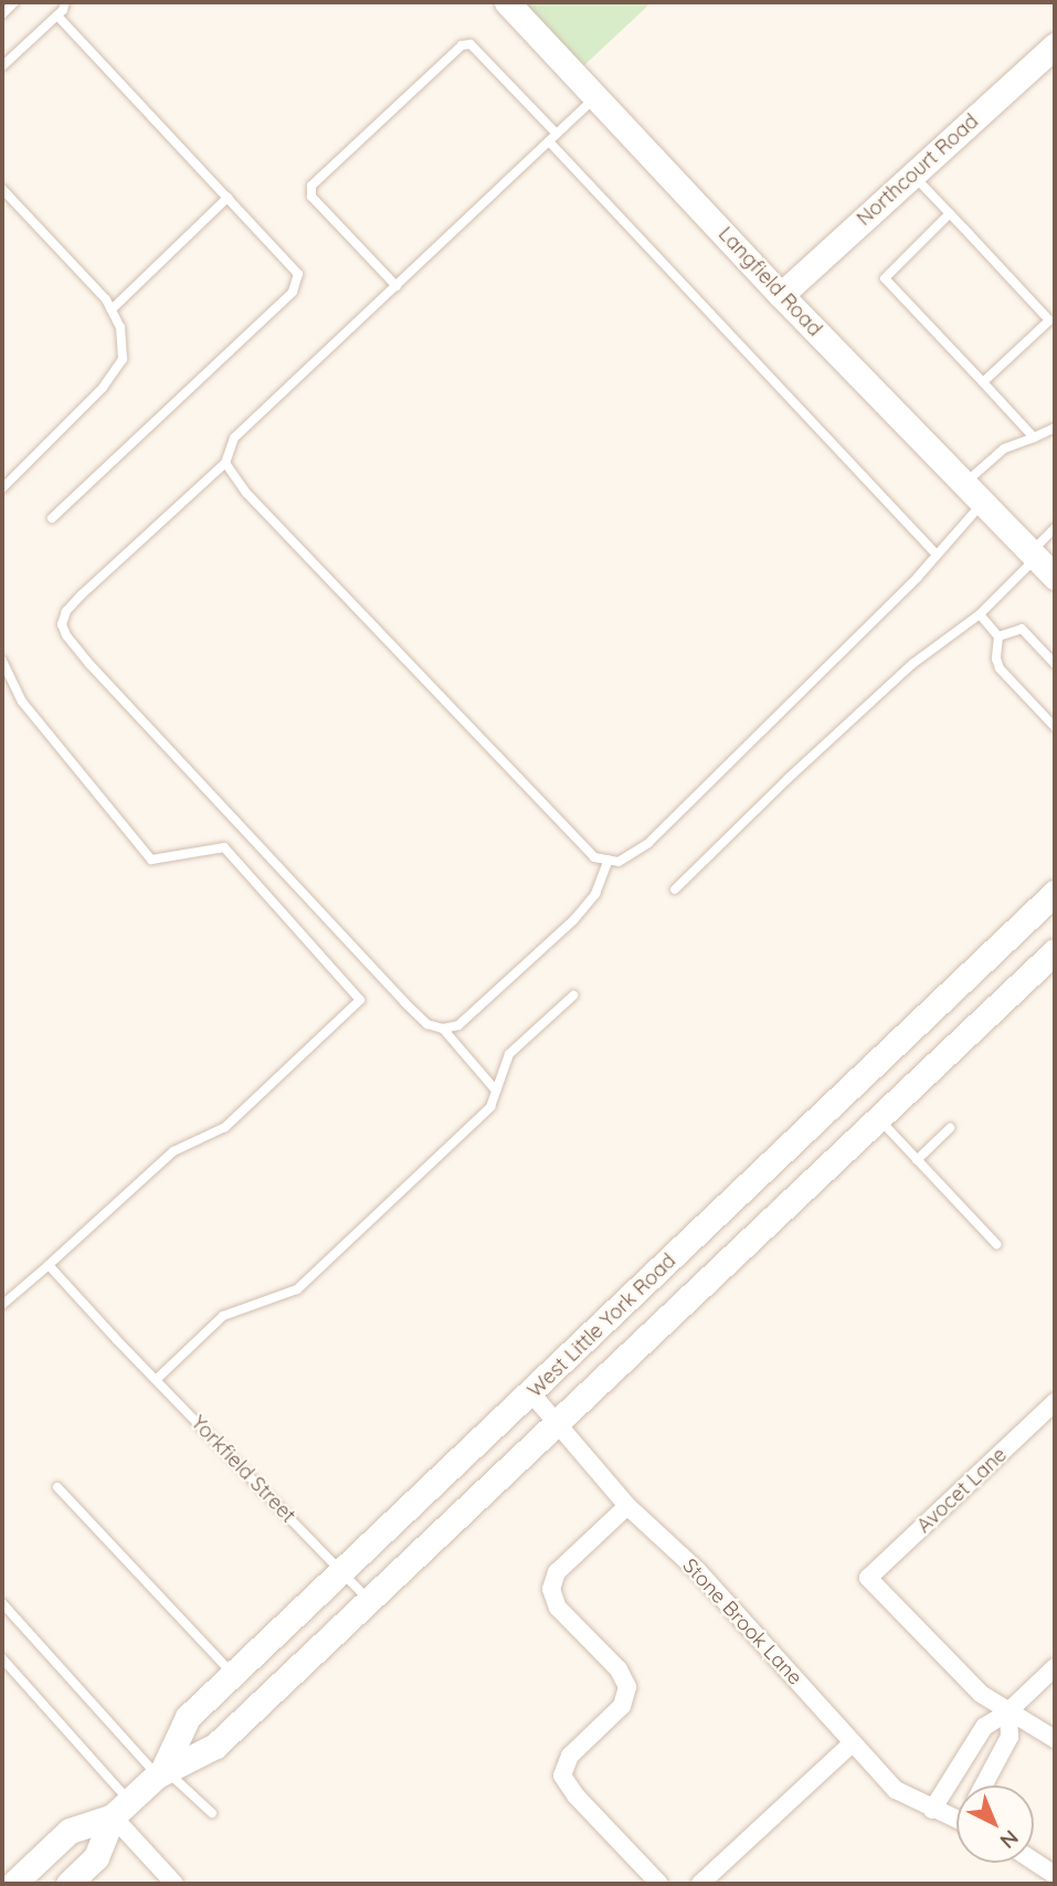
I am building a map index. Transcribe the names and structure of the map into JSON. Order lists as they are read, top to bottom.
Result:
{
  "streets": {
    "main road": ["Northcourt Road", "Langfield Road", "West Little York Road"],
    "street": ["Avocet Lane", "Stone Brook Lane"],
    "lane": ["Yorkfield Street"]
  },
  "crossings": [
    ["Northcourt Road", "Langfield Road"],
    ["West Little York Road", "Yorkfield Street"],
    ["West Little York Road", "Stone Brook Lane"]
  ],
  "north": "bottom right"
}
